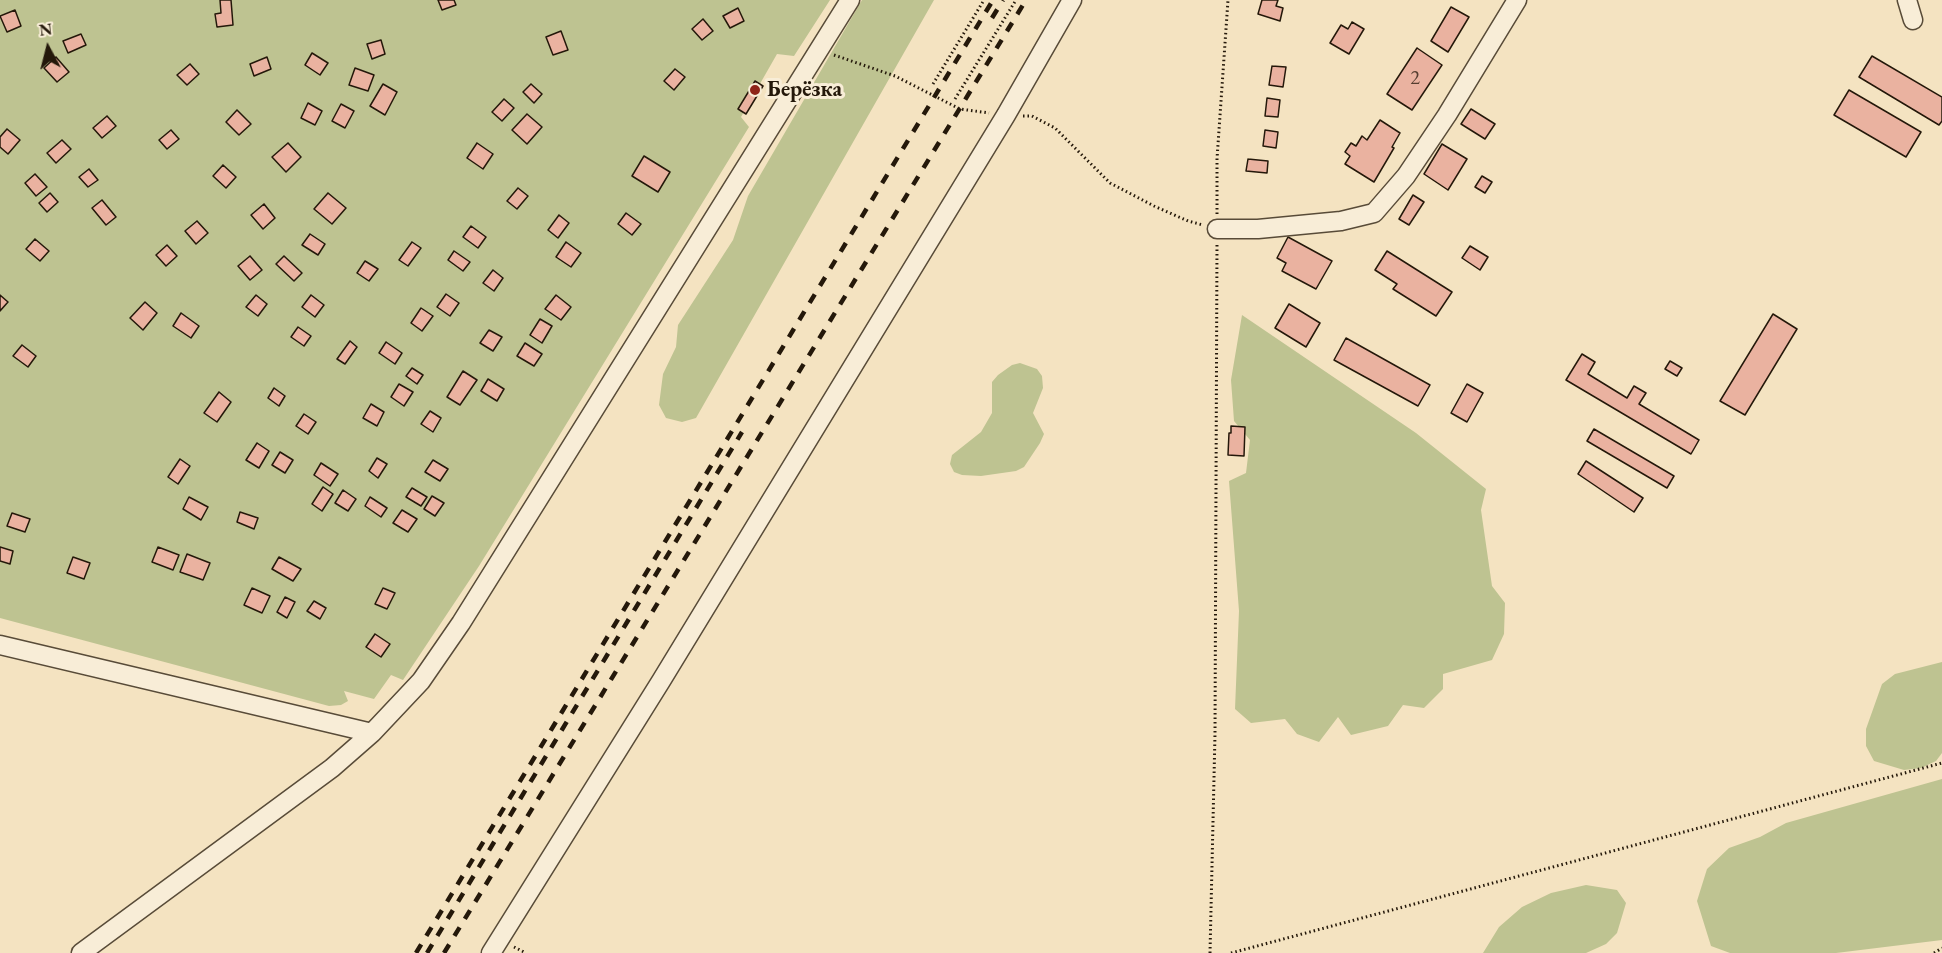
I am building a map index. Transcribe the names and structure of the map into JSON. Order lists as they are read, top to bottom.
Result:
{
  "places": ["Берёзка"],
  "house_numbers": ["2"],
  "north": "top"
}
